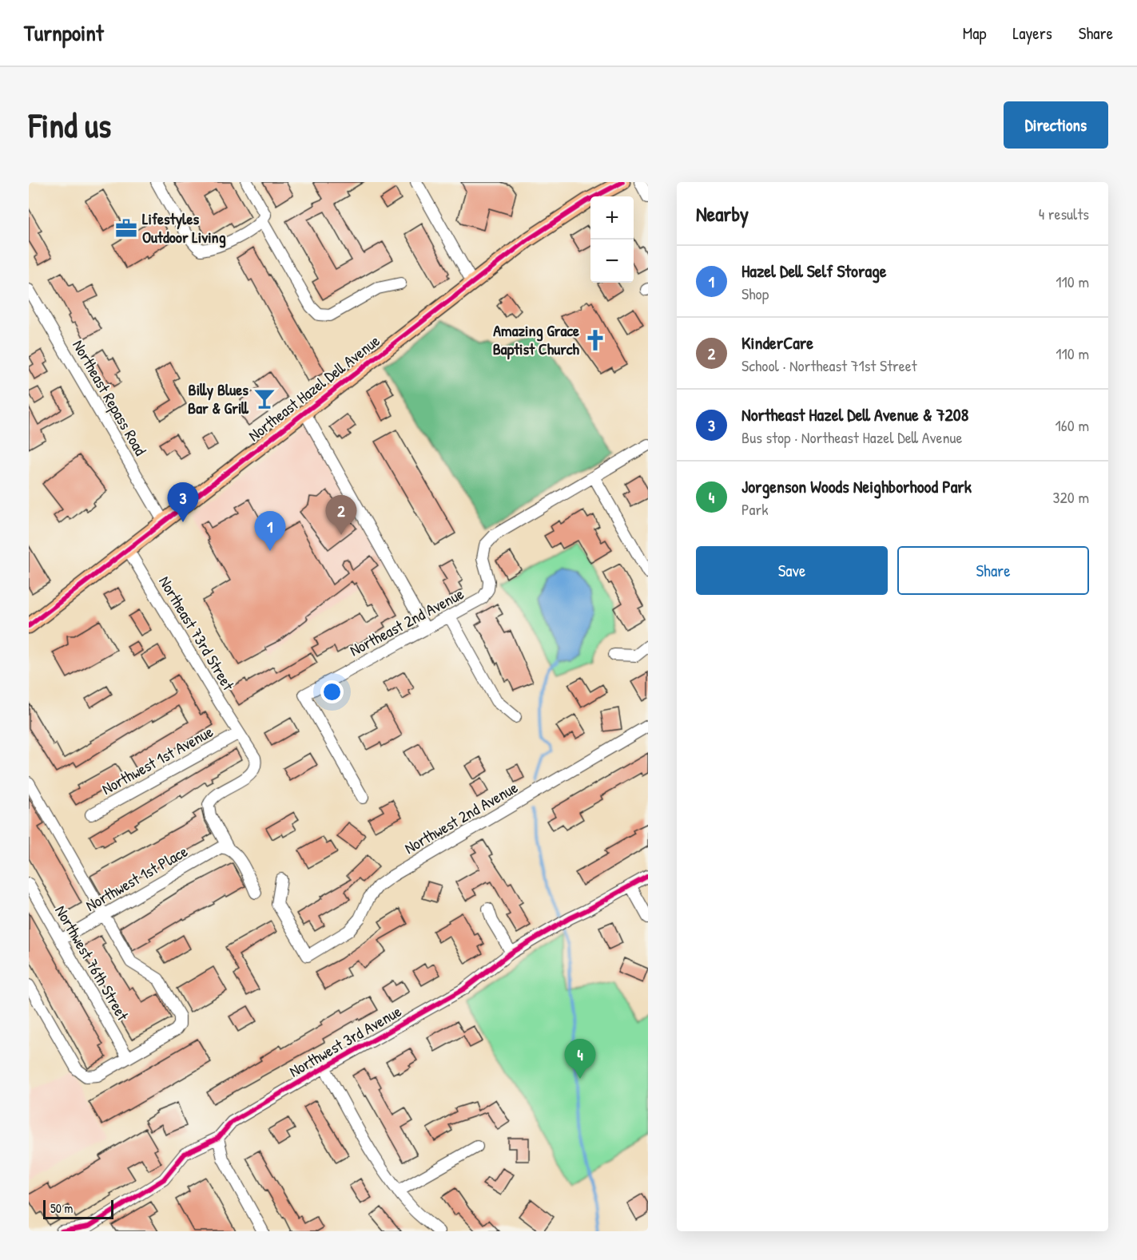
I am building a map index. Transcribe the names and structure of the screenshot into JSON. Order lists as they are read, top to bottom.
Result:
{
  "streets": {
    "main road": ["Northeast Hazel Dell Avenue"],
    "street": [
      "Northeast Repass Road",
      "Northeast 2nd Avenue",
      "Northeast 73rd Street",
      "Northwest 1st Avenue",
      "Northwest 2nd Avenue",
      "Northwest 1st Place",
      "Northwest 76th Street",
      "Northwest 3rd Avenue"
    ]
  },
  "crossings": [
    ["Northeast Hazel Dell Avenue", "Northeast Repass Road"],
    ["Northeast Hazel Dell Avenue", "Northeast 73rd Street"],
    ["Northeast 73rd Street", "Northwest 1st Avenue"],
    ["Northeast 73rd Street", "Northwest 1st Place"],
    ["Northwest 1st Place", "Northwest 76th Street"]
  ],
  "places": {
    "office": ["Lifestyles Outdoor Living"],
    "church": ["Amazing Grace Baptist Church"],
    "bar": ["Billy Blues Bar & Grill"]
  },
  "scale_bar": "50 m",
  "page": {
    "header": "Turnpoint",
    "nav": ["Map", "Layers", "Share"],
    "buttons": [
      "Directions",
      ["Save", "Share"]
    ],
    "title": "Find us",
    "heading": ["Nearby", "4 results"],
    "map_buttons": ["+", "−"],
    "list": [
      {
        "mark": "1",
        "name": "Hazel Dell Self Storage",
        "note": "Shop",
        "value": "110 m"
      },
      {
        "mark": "2",
        "name": "KinderCare",
        "note": "School · Northeast 71st Street",
        "value": "110 m"
      },
      {
        "mark": "3",
        "name": "Northeast Hazel Dell Avenue & 7208",
        "note": "Bus stop · Northeast Hazel Dell Avenue",
        "value": "160 m"
      },
      {
        "mark": "4",
        "name": "Jorgenson Woods Neighborhood Park",
        "note": "Park",
        "value": "320 m"
      }
    ],
    "pins": [
      "3",
      "2",
      "1",
      "4"
    ],
    "scale": "50 m"
  }
}
